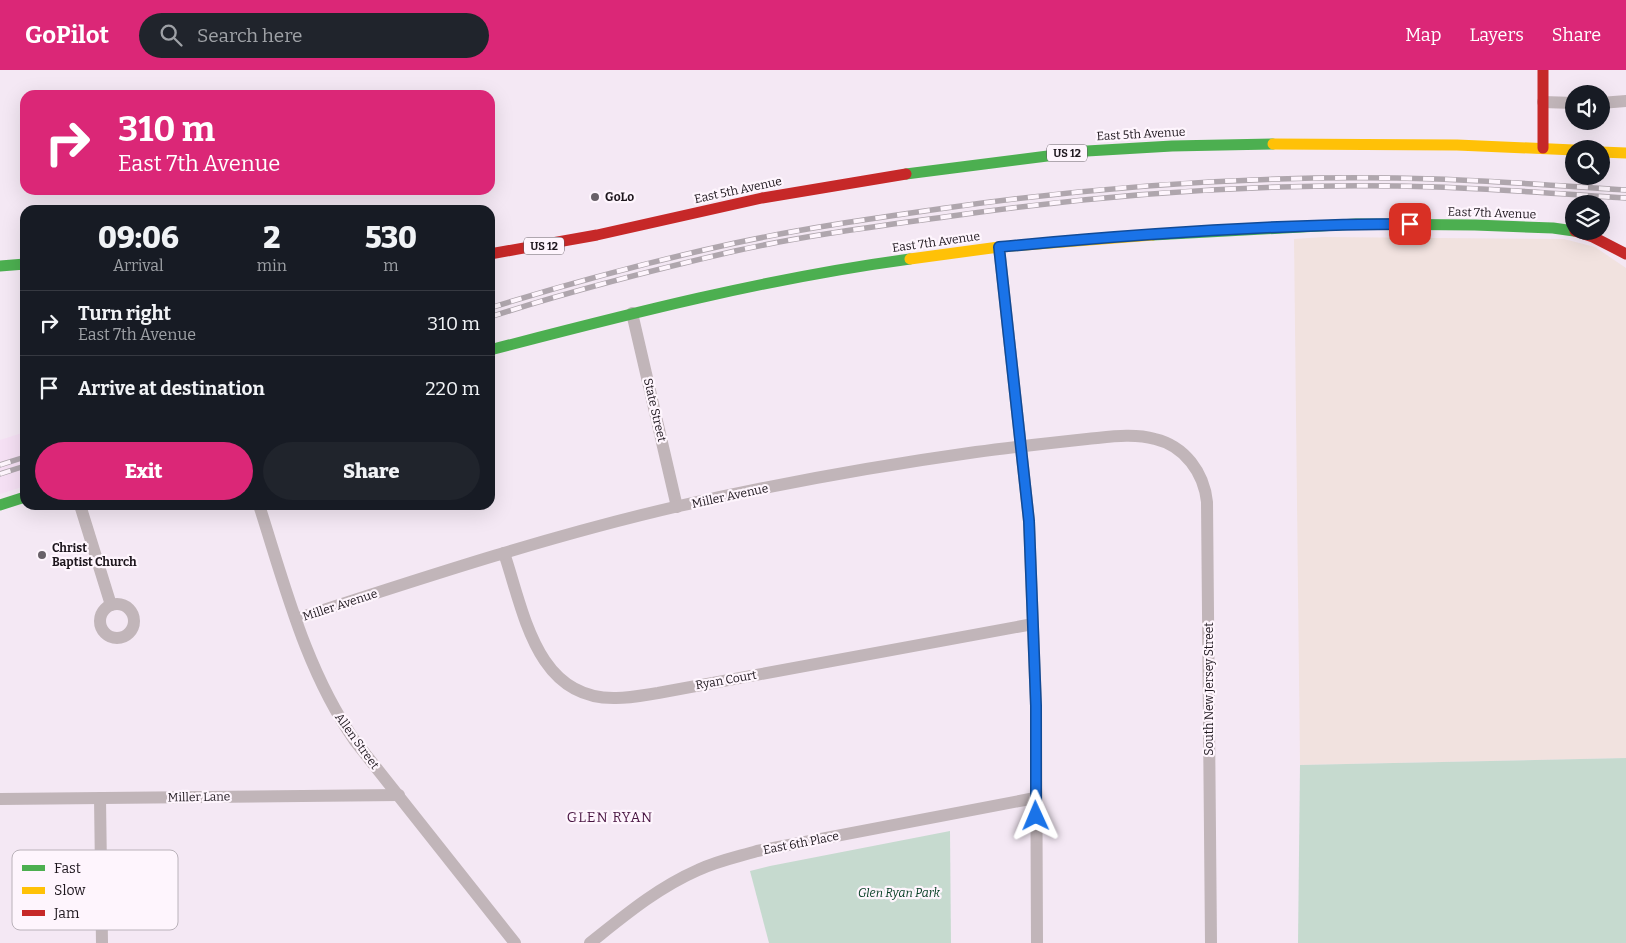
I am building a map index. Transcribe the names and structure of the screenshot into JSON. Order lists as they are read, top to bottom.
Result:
{
  "streets": {
    "street": [
      "East 5th Avenue",
      "US 12",
      "East 7th Avenue",
      "State Street",
      "Miller Avenue",
      "Ryan Court",
      "South New Jersey Street",
      "Allen Street",
      "Miller Lane",
      "East 6th Place"
    ]
  },
  "crossings": [
    ["East 7th Avenue", "State Street"],
    ["State Street", "Miller Avenue"],
    ["Miller Avenue", "Ryan Court"],
    ["Miller Avenue", "South New Jersey Street"],
    ["Miller Avenue", "Allen Street"],
    ["Allen Street", "Miller Lane"]
  ],
  "districts": ["GLEN RYAN"],
  "parks": ["Glen Ryan Park"],
  "places": ["GoLo", "Christ Baptist Church"],
  "legend": ["Fast", "Slow", "Jam"],
  "page": {
    "header": "GoPilot",
    "search": "Search here",
    "nav": ["Map", "Layers", "Share"],
    "turn": ["310 m", "East 7th Avenue"],
    "eta": [
      "09:06",
      "Arrival",
      "2",
      "min",
      "530",
      "m"
    ],
    "list": [
      {
        "name": "Turn right",
        "note": "East 7th Avenue",
        "value": "310 m"
      },
      {
        "name": "Arrive at destination",
        "value": "220 m"
      }
    ],
    "buttons": ["Exit", "Share"]
  }
}
